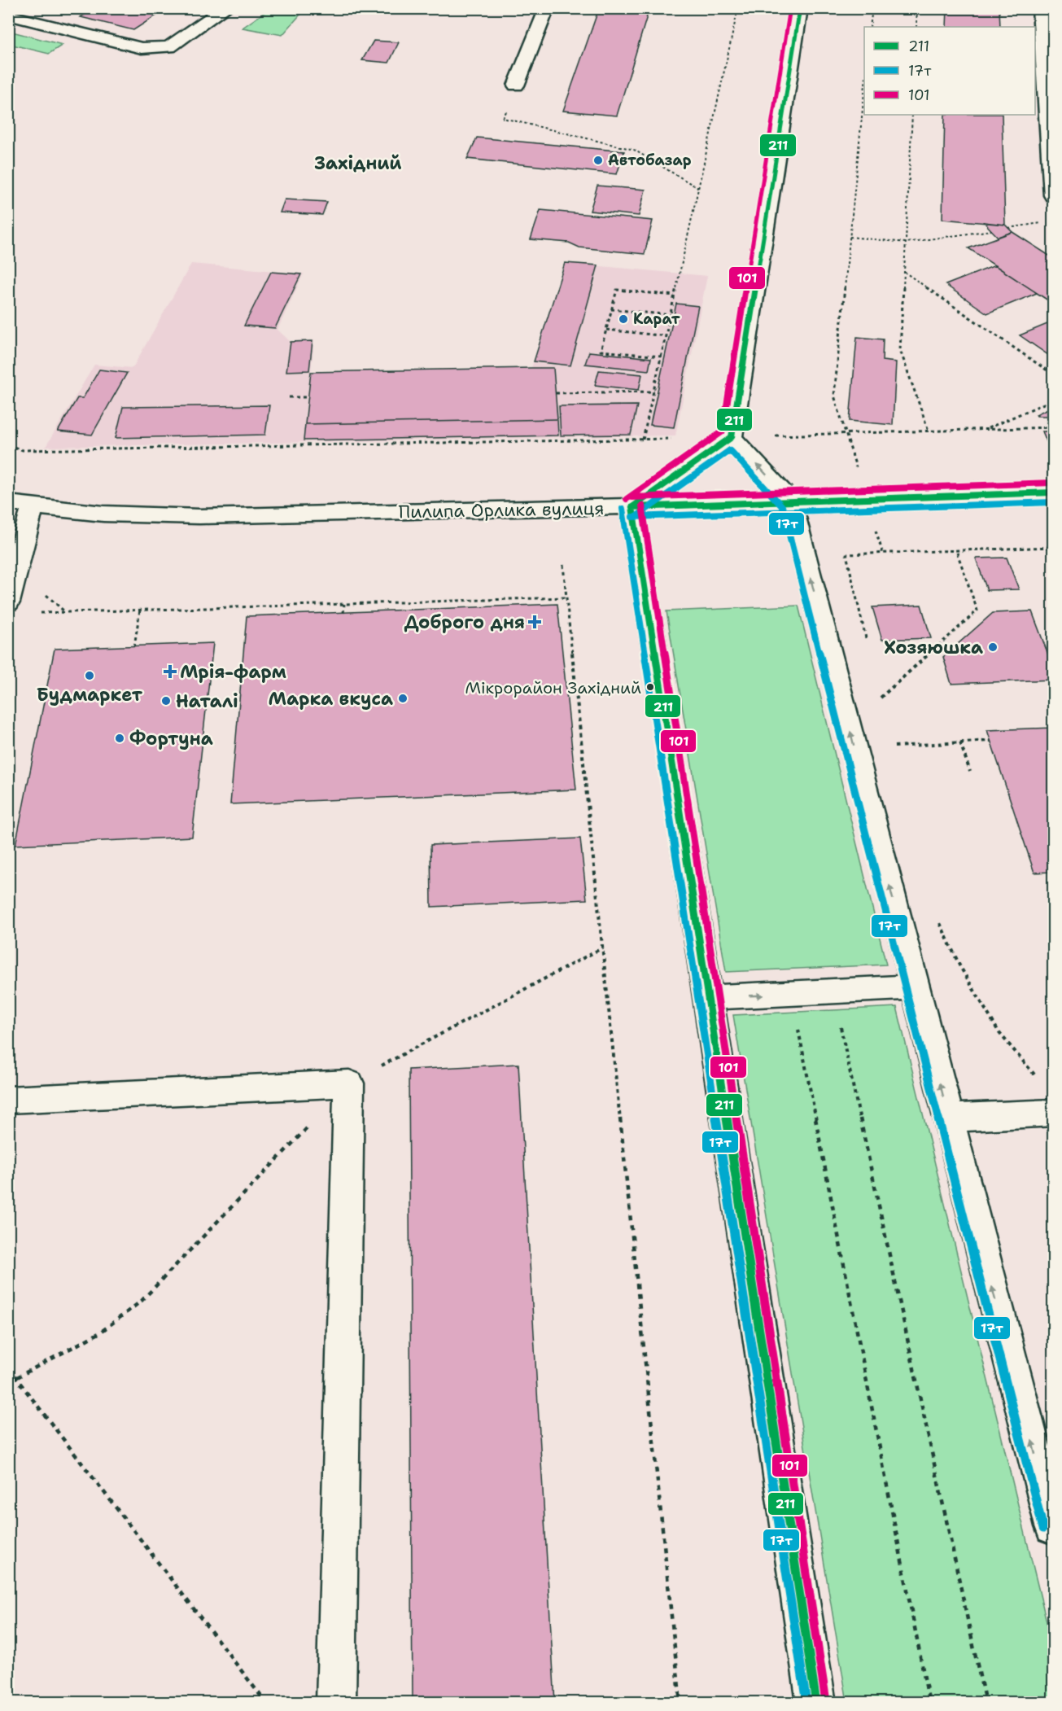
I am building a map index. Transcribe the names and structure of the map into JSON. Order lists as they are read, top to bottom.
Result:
{
  "streets": {
    "street": ["Пилипа Орлика вулиця"]
  },
  "districts": ["Західний"],
  "places": {
    "other": [
      "Автобазар",
      "Карат",
      "Хозяюшка",
      "Будмаркет",
      "Мікрорайон Західний",
      "Марка вкуса",
      "Наталі",
      "Фортуна"
    ],
    "health": ["Доброго дня", "Мрія-фарм"]
  },
  "lines": ["transit line 211", "transit line 101", "transit line 17т"],
  "legend": ["211", "17т", "101"]
}
